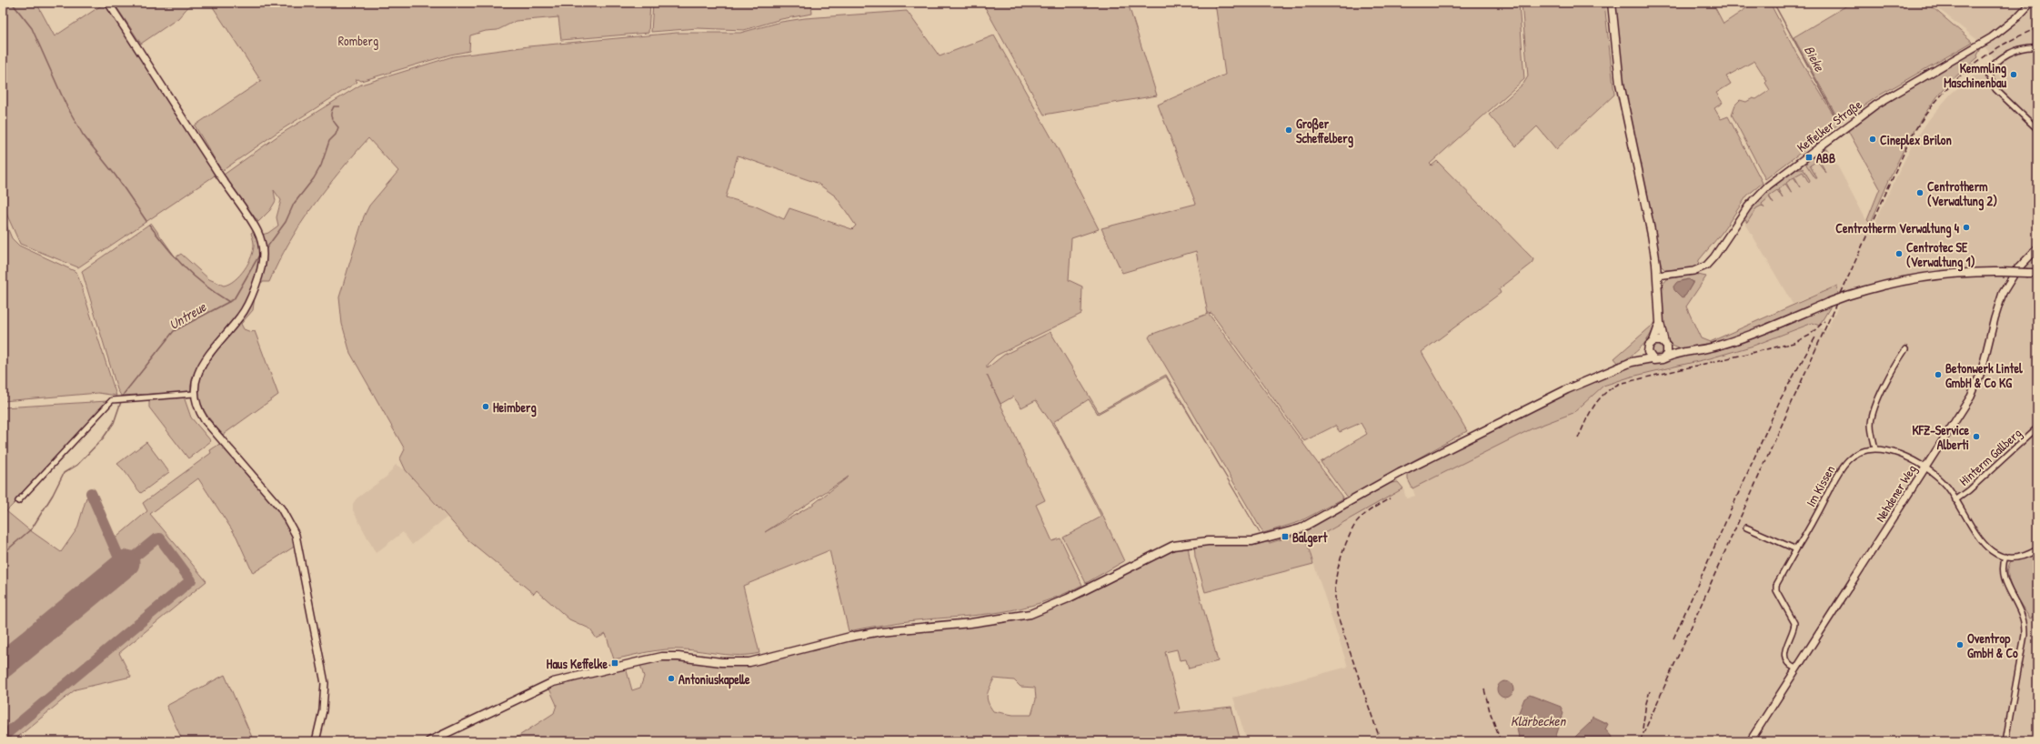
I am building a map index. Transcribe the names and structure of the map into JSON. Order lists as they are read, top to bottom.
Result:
{
  "streets": {
    "street": [
      "Keffelker Straße",
      "Hinterm Gallberg",
      "Im Kissen",
      "Nehdener Weg"
    ]
  },
  "crossings": [
    ["Hinterm Gallberg", "Im Kissen"],
    ["Hinterm Gallberg", "Nehdener Weg"],
    ["Im Kissen", "Nehdener Weg"]
  ],
  "water": ["Bieke", "Untreue", "Klärbecken"],
  "parks": ["Romberg"],
  "places": {
    "other": [
      "Kemmling Maschinenbau",
      "Großer Scheffelberg",
      "Cineplex Brilon",
      "Centrotherm (Verwaltung 2)",
      "Centrotherm Verwaltung 4",
      "Centrotec SE (Verwaltung 1)",
      "Betonwerk Lintel GmbH & Co KG",
      "Heimberg",
      "KFZ-Service Alberti",
      "Oventrop GmbH & Co",
      "Antoniuskapelle"
    ],
    "transit": ["ABB", "Balgert", "Haus Keffelke"]
  }
}
